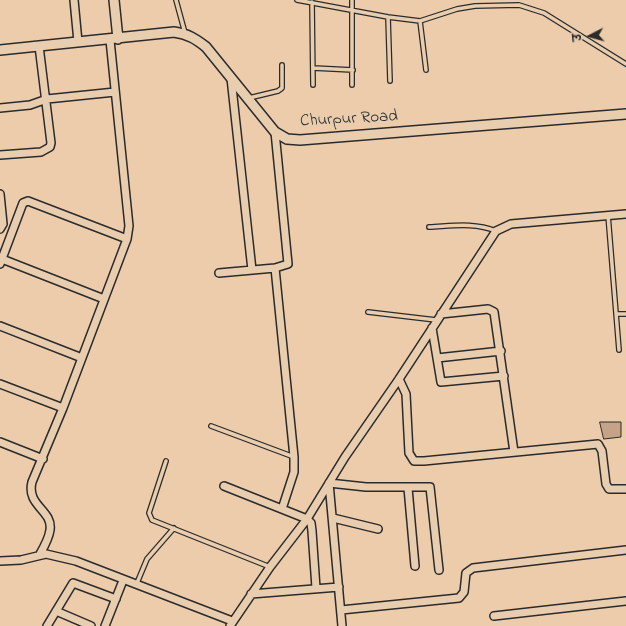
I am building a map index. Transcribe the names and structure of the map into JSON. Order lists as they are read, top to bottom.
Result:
{
  "streets": {
    "street": ["Churpur Road"]
  },
  "north": "left"
}
